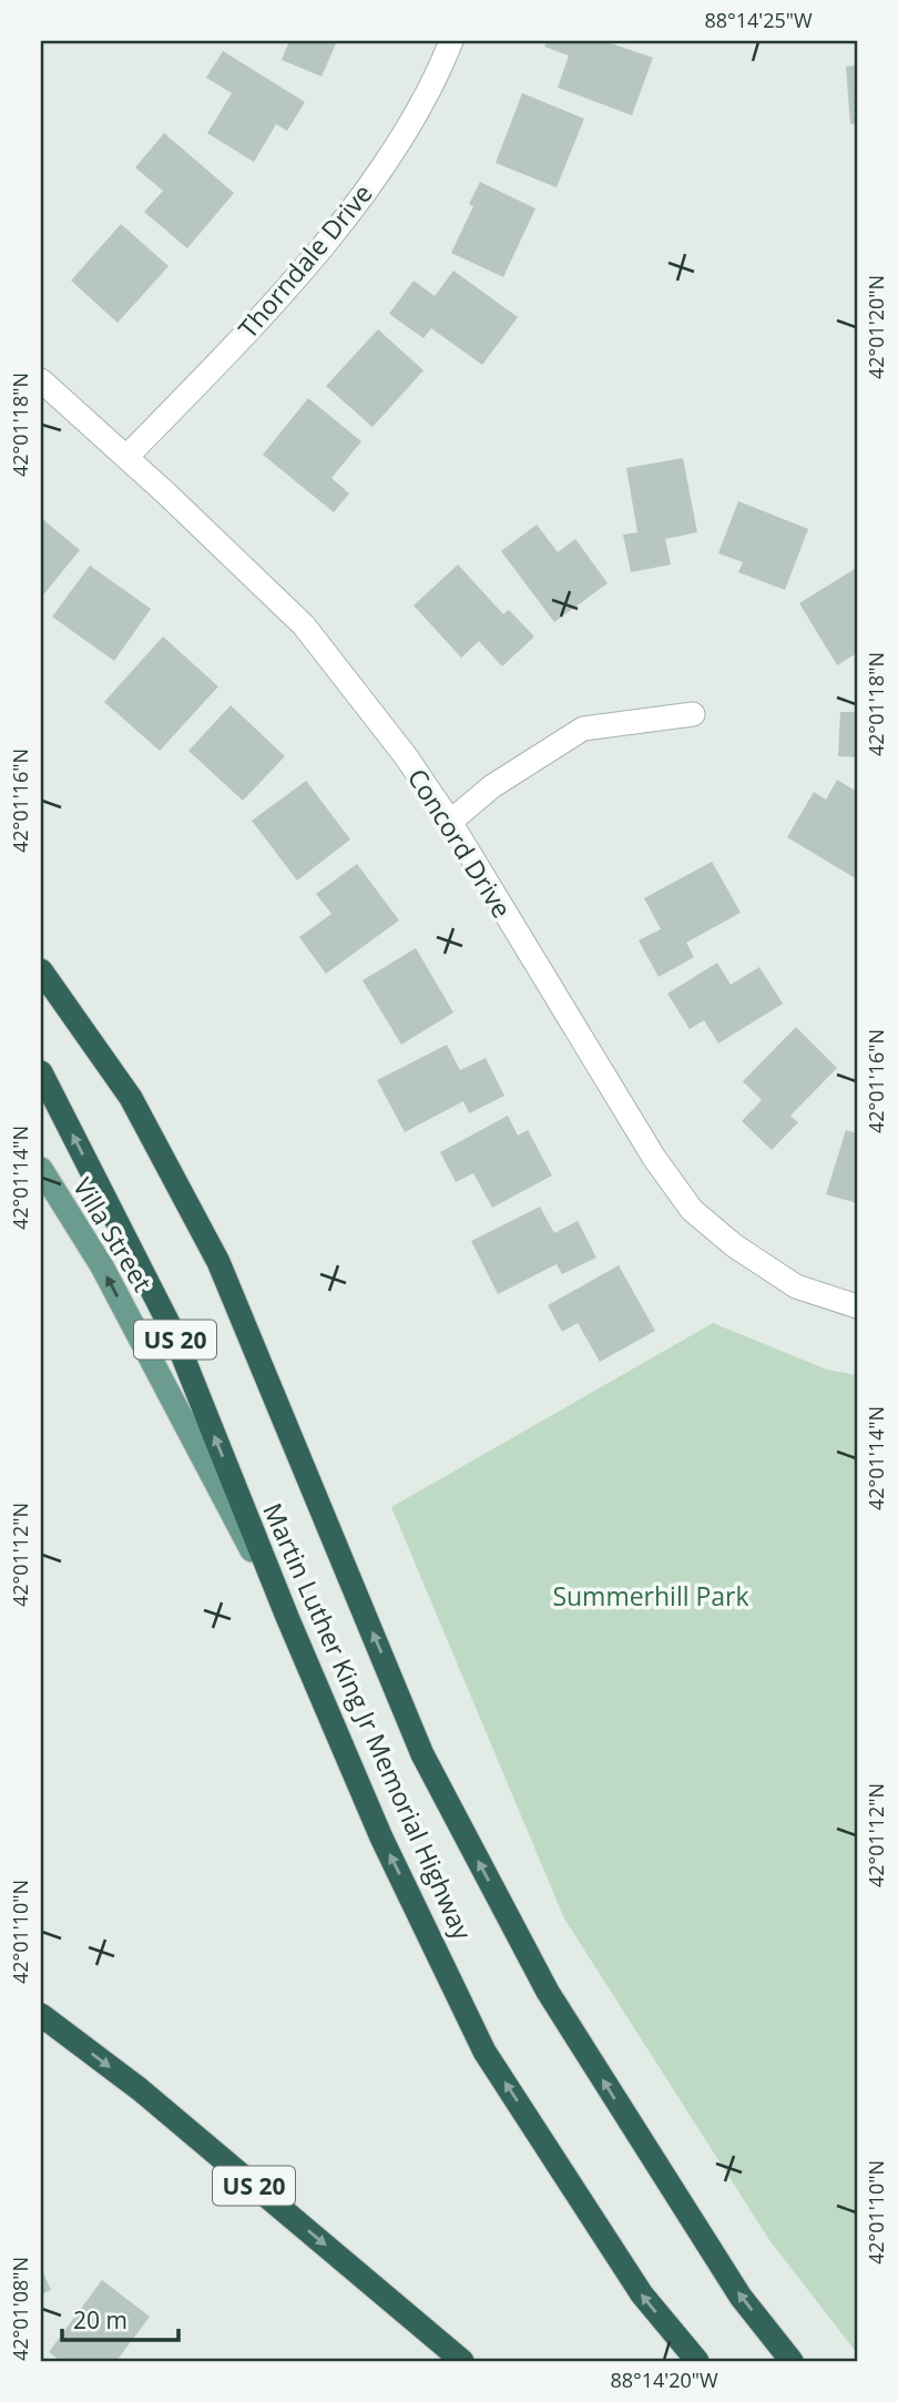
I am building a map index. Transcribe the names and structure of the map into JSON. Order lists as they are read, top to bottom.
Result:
{
  "streets": {
    "highway": ["US 20", "Martin Luther King Jr Memorial Highway"],
    "main road": ["Villa Street"],
    "street": ["Thorndale Drive", "Concord Drive"]
  },
  "crossings": [
    ["Thorndale Drive", "Concord Drive"],
    ["Villa Street", "Martin Luther King Jr Memorial Highway"]
  ],
  "one_way": ["Villa Street"],
  "parks": ["Summerhill Park"],
  "scale_bar": "20 m",
  "coordinates": [
    "88°14'25\"W",
    "42°01'20\"N",
    "42°01'18\"N",
    "42°01'16\"N",
    "42°01'14\"N",
    "42°01'12\"N",
    "42°01'10\"N",
    "42°01'08\"N",
    "88°14'20\"W"
  ]
}
